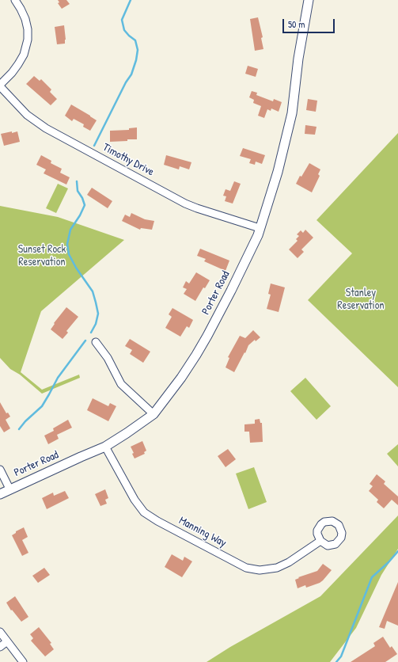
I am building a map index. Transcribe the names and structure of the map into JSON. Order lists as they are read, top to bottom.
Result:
{
  "streets": {
    "street": ["Timothy Drive", "Porter Road", "Manning Way"]
  },
  "crossings": [
    ["Timothy Drive", "Porter Road"],
    ["Porter Road", "Manning Way"]
  ],
  "parks": ["Sunset Rock Reservation", "Stanley Reservation"],
  "scale_bar": "50 m"
}
